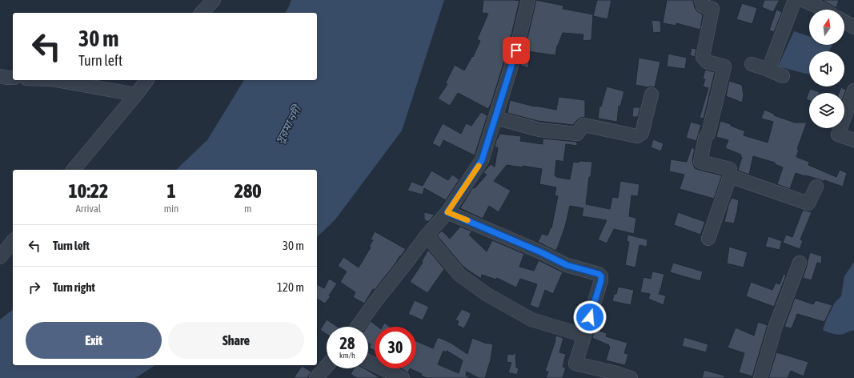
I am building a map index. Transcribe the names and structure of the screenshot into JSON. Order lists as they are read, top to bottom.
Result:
{
  "water": ["সুরমা নদী"],
  "north": "top",
  "page": {
    "turn": ["30 m", "Turn left"],
    "eta": [
      "10:22",
      "Arrival",
      "1",
      "min",
      "280",
      "m"
    ],
    "list": [
      {
        "name": "Turn left",
        "value": "30 m"
      },
      {
        "name": "Turn right",
        "value": "120 m"
      }
    ],
    "buttons": ["Exit", "Share"],
    "speed": "28 km/h",
    "limit": "30"
  }
}
